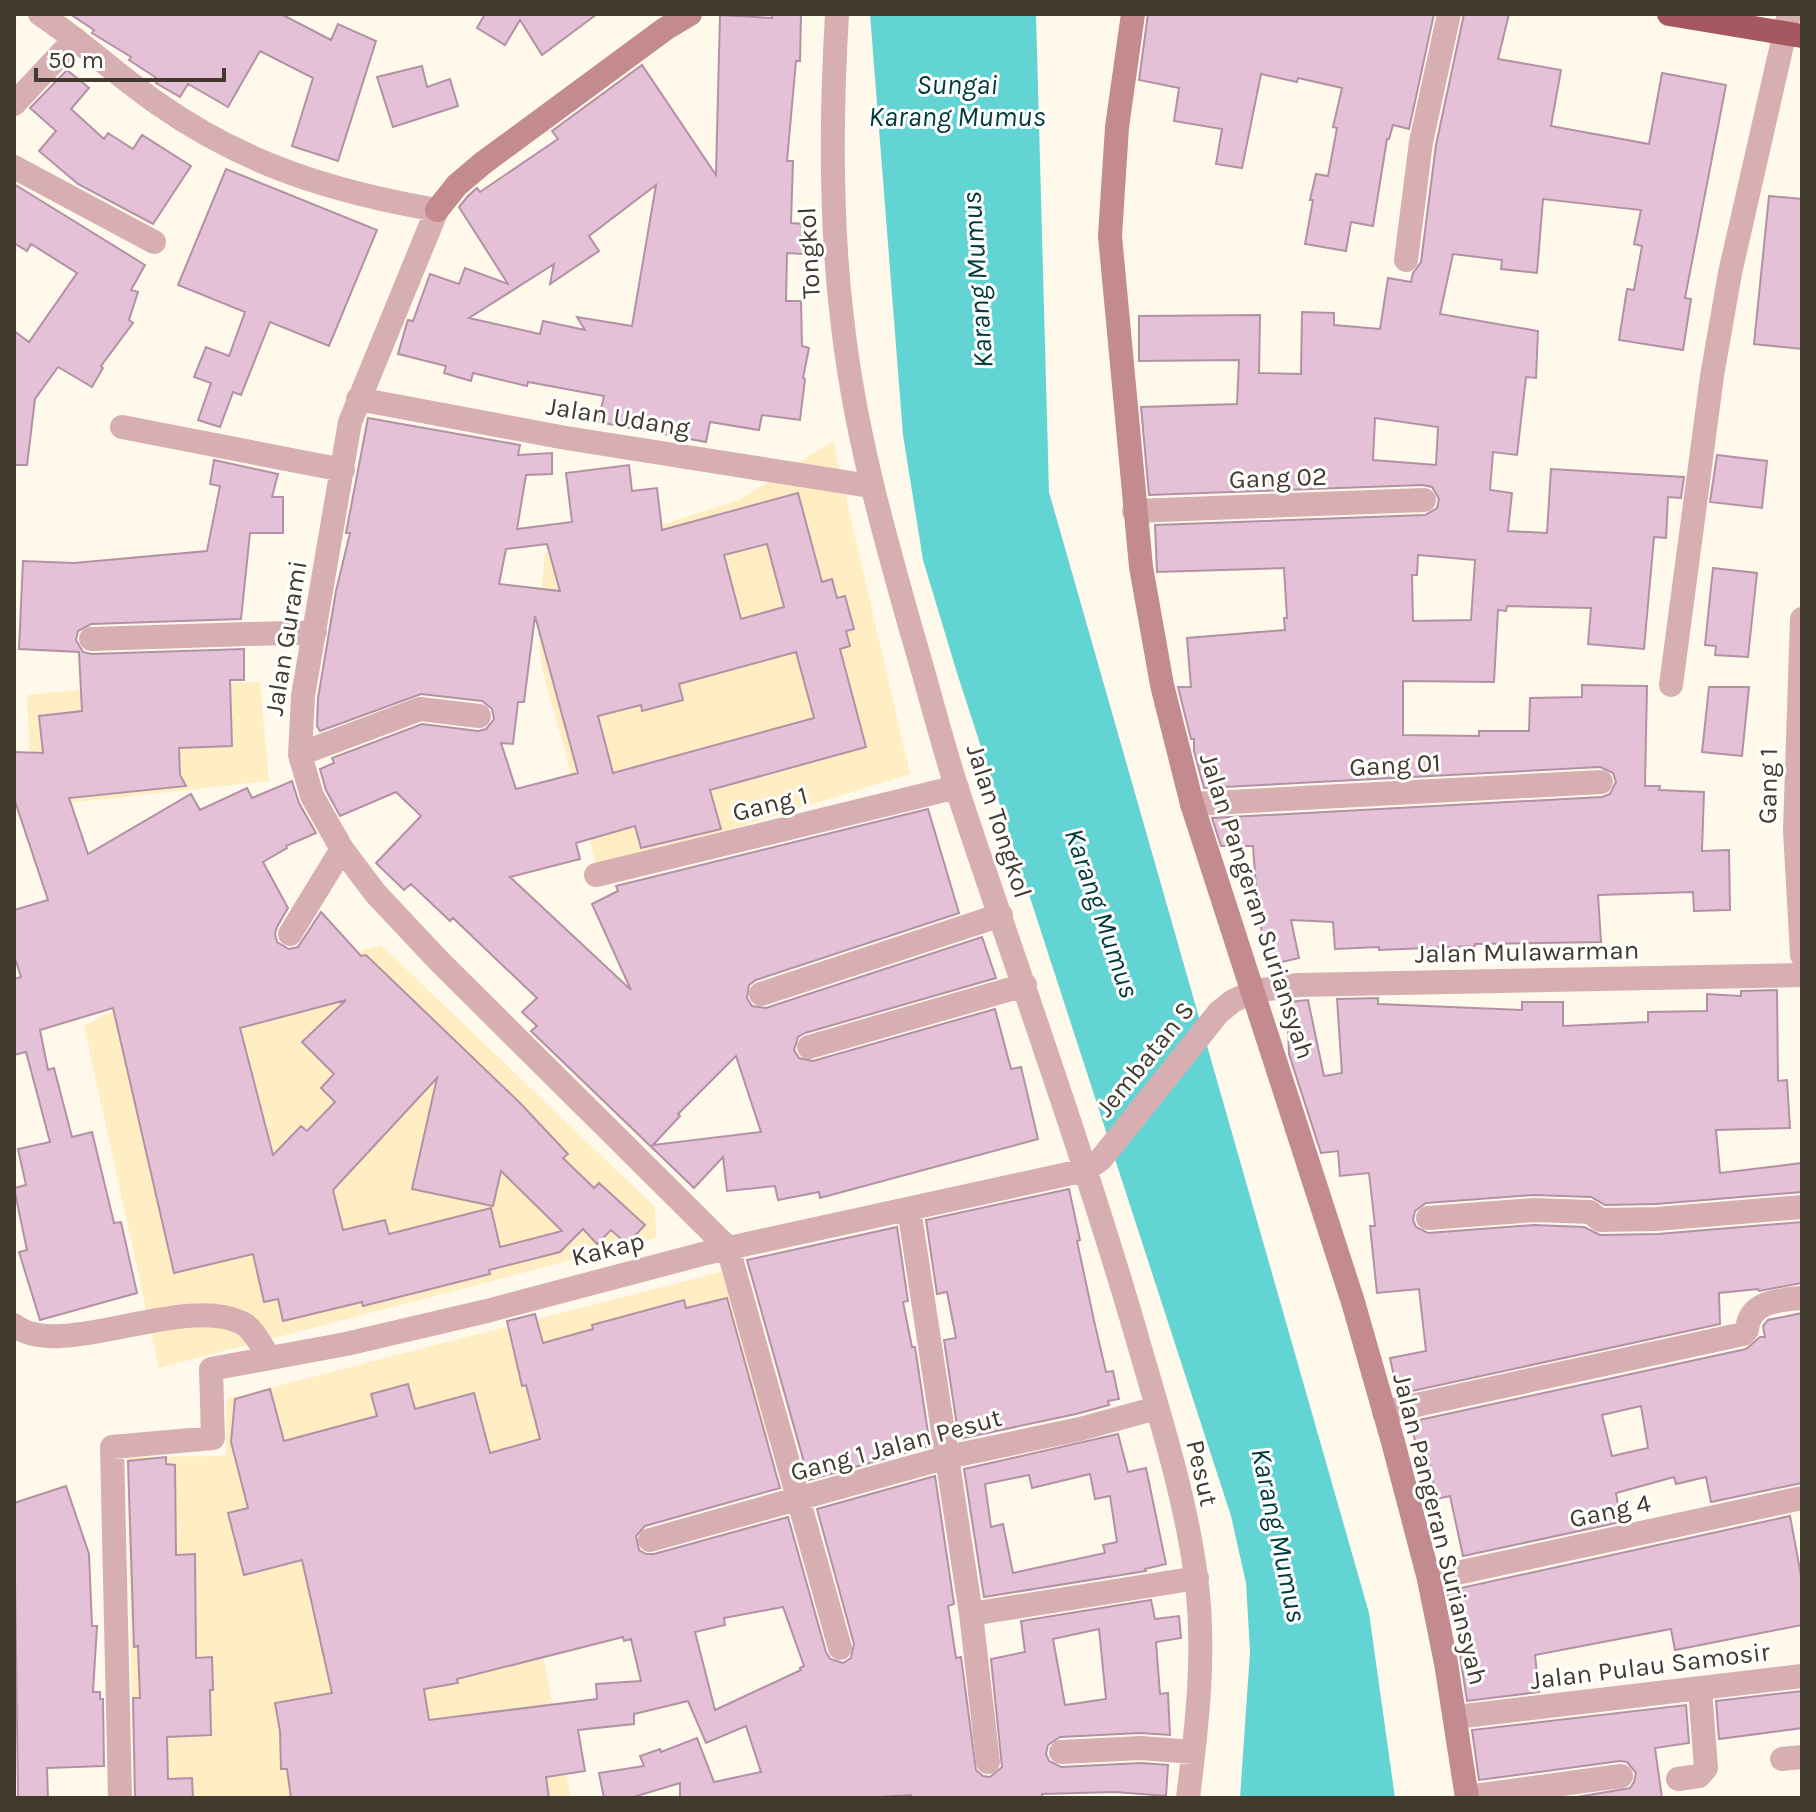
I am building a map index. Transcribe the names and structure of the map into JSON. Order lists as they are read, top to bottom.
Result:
{
  "streets": {
    "main road": ["Jalan Gurami", "Jalan Pangeran Suriansyah"],
    "street": [
      "Tongkol",
      "Jalan Udang",
      "Gang 02",
      "Gang 01",
      "Gang 1",
      "Jalan Tongkol",
      "Jalan Mulawarman",
      "Jembatan S",
      "Kakap",
      "Gang 1 Jalan Pesut",
      "Pesut",
      "Gang 4",
      "Jalan Pulau Samosir"
    ]
  },
  "crossings": [
    ["Tongkol", "Jalan Udang"],
    ["Tongkol", "Jalan Tongkol"],
    ["Jalan Udang", "Jalan Gurami"],
    ["Jalan Udang", "Jalan Tongkol"],
    ["Gang 02", "Jalan Pangeran Suriansyah"],
    ["Jalan Gurami", "Kakap"],
    ["Gang 01", "Jalan Pangeran Suriansyah"],
    ["Gang 1", "Jalan Tongkol"],
    ["Jalan Tongkol", "Jembatan S"],
    ["Jalan Tongkol", "Kakap"],
    ["Jalan Tongkol", "Pesut"],
    ["Jalan Pangeran Suriansyah", "Jalan Mulawarman"],
    ["Jalan Pangeran Suriansyah", "Jembatan S"],
    ["Jalan Pangeran Suriansyah", "Gang 4"],
    ["Jalan Pangeran Suriansyah", "Jalan Pulau Samosir"],
    ["Jalan Mulawarman", "Jembatan S"],
    ["Jembatan S", "Kakap"],
    ["Jembatan S", "Pesut"],
    ["Kakap", "Pesut"],
    ["Gang 1 Jalan Pesut", "Pesut"]
  ],
  "water": ["Sungai Karang Mumus", "Karang Mumus"],
  "scale_bar": "50 m"
}
